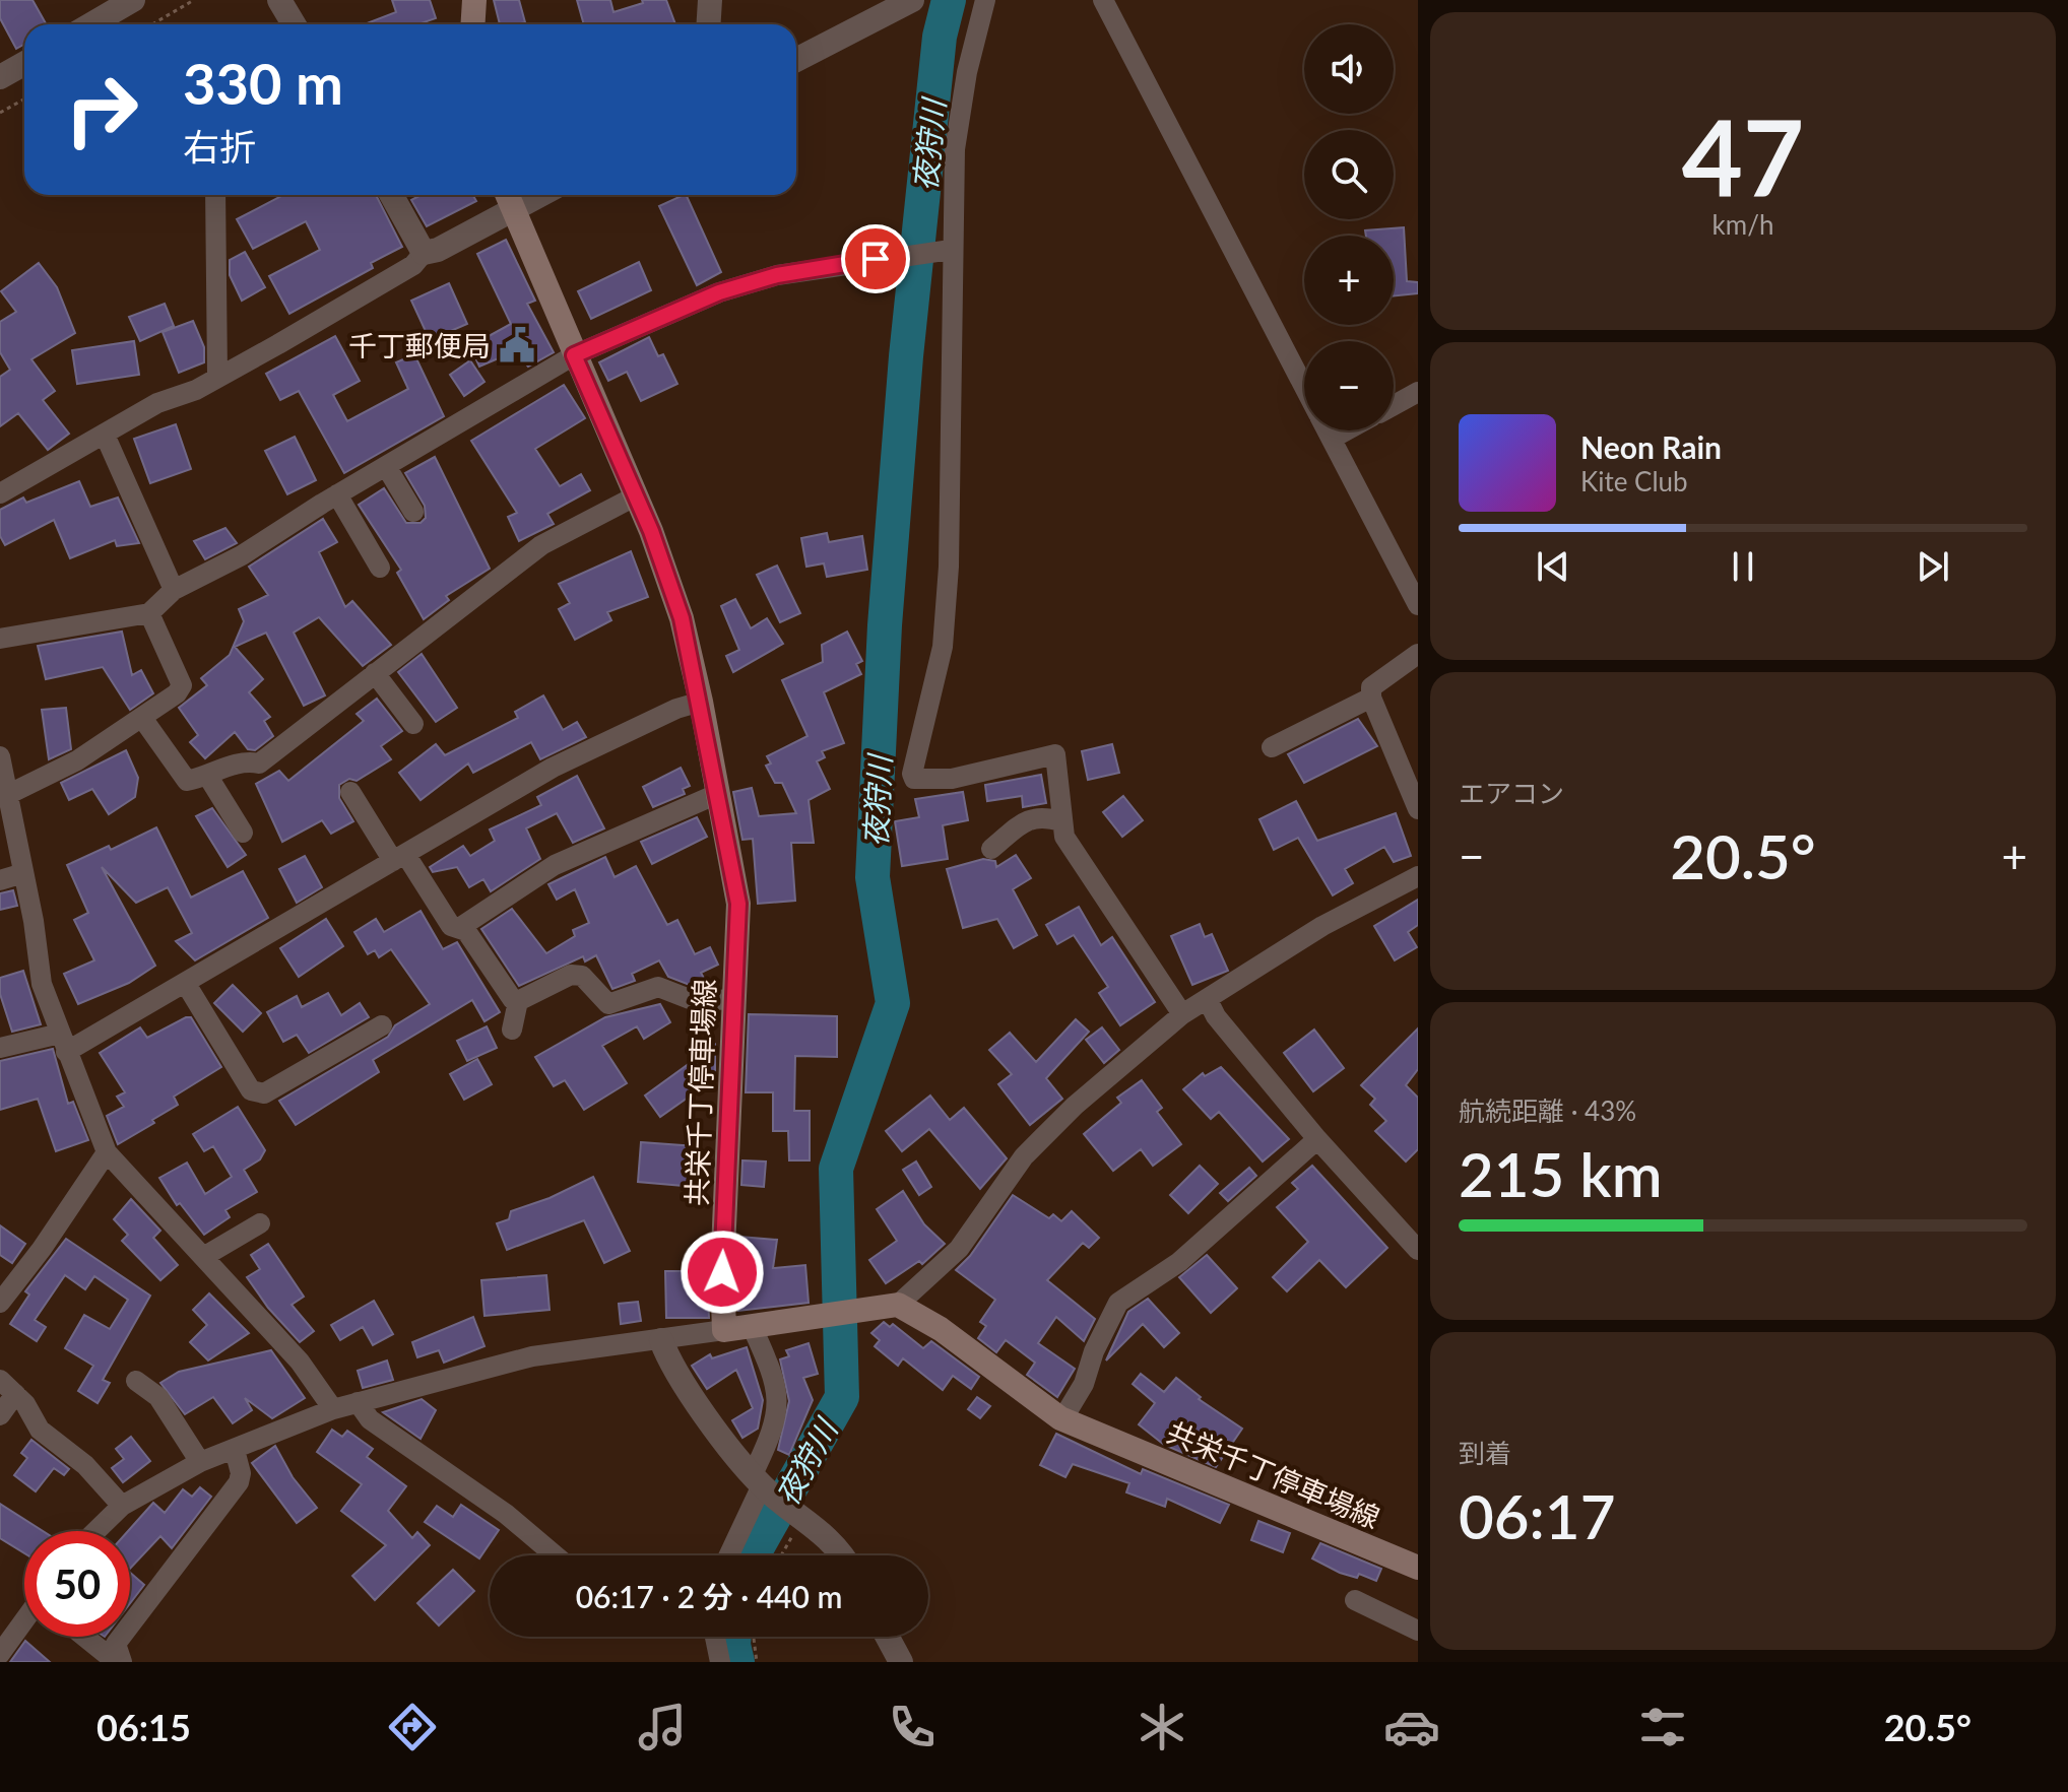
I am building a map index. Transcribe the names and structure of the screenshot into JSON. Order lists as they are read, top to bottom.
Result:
{
  "streets": {
    "main road": ["共栄千丁停車場線"]
  },
  "water": ["夜狩川"],
  "places": {
    "public building": ["千丁郵便局"]
  },
  "page": {
    "tile": [
      ["47", "km/h"],
      "エアコン",
      ["航続距離 · 43%", "215 km"],
      ["到着", "06:17"]
    ],
    "map_buttons": ["+", "−"],
    "turn": ["330 m", "右折"],
    "song": ["Neon Rain", "Kite Club"],
    "heat": ["−", "20.5°", "+"],
    "limit": "50",
    "trip": "06:17 · 2 分 · 440 m",
    "tabs": ["06:15", "20.5°"]
  }
}
